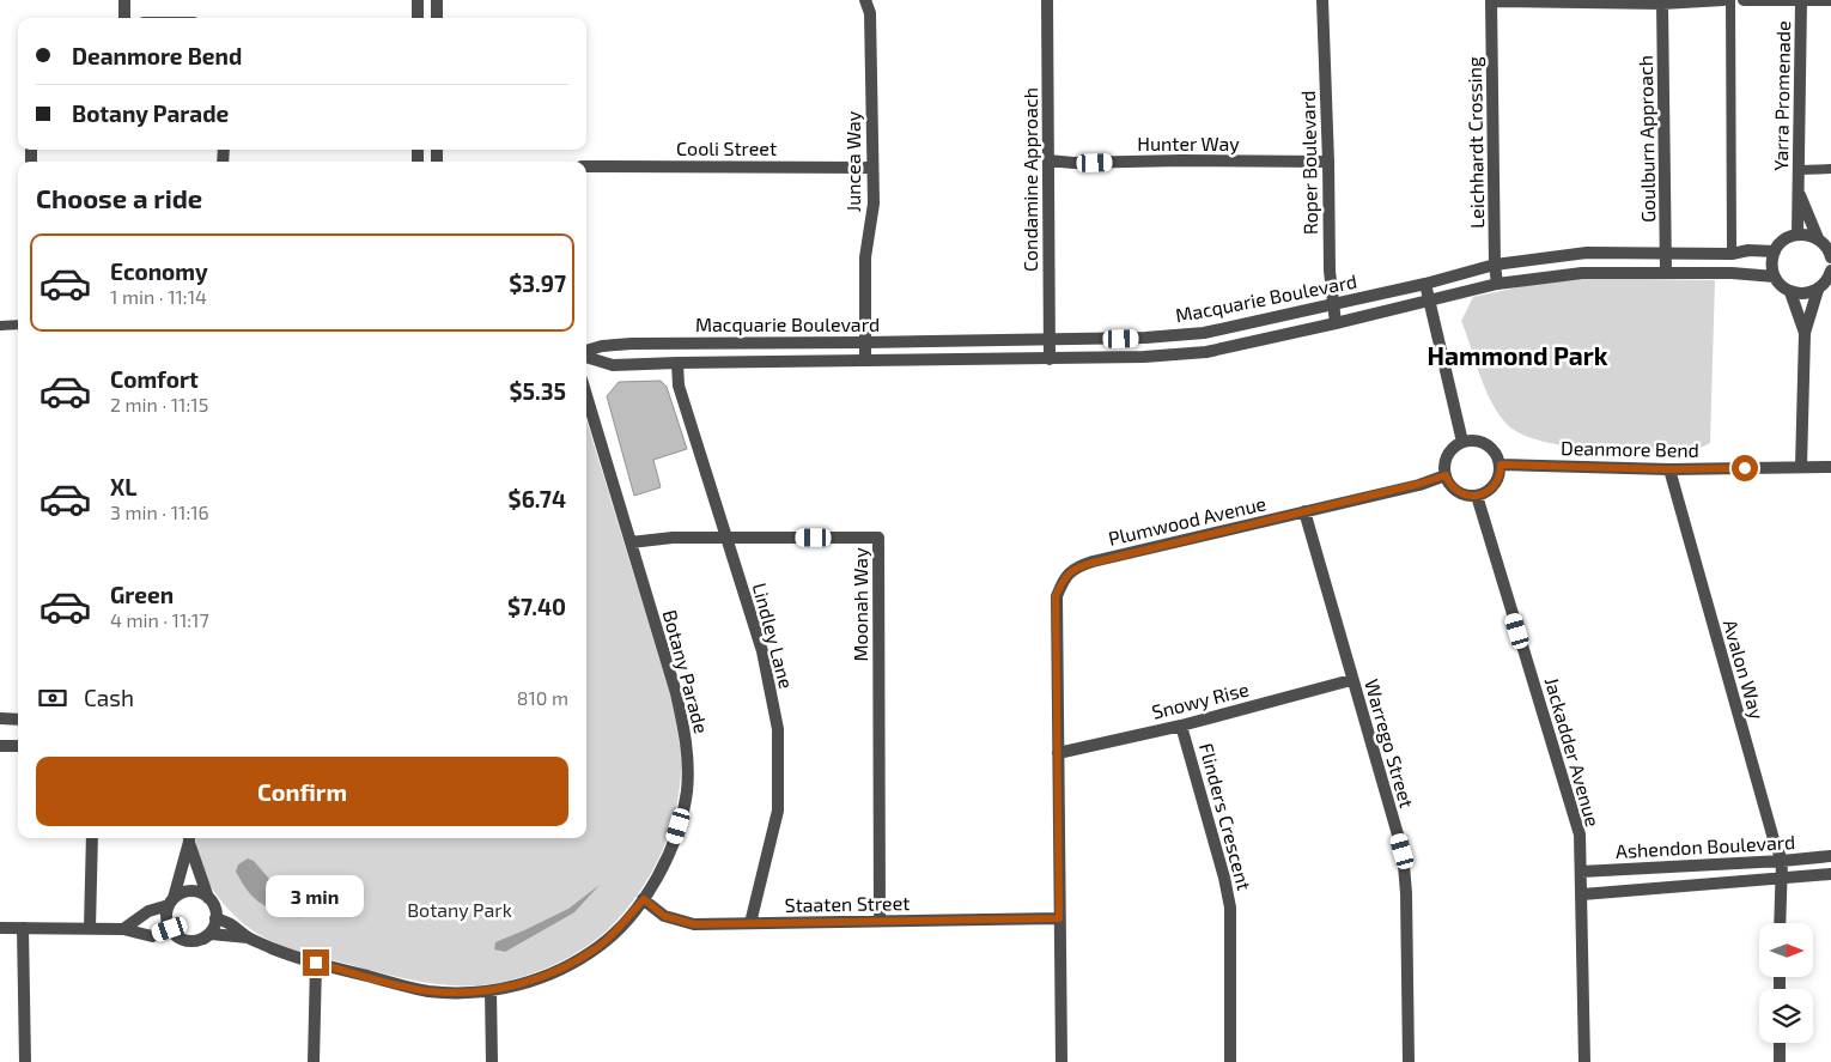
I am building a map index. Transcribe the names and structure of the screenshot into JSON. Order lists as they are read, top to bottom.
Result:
{
  "streets": {
    "street": [
      "Yarra Promenade",
      "Goulburn Approach",
      "Leichhardt Crossing",
      "Hunter Way",
      "Cooli Street",
      "Juncea Way",
      "Roper Boulevard",
      "Condamine Approach",
      "Macquarie Boulevard",
      "Deanmore Bend",
      "Plumwood Avenue",
      "Moonah Way",
      "Lindley Lane",
      "Avalon Way",
      "Botany Parade",
      "Snowy Rise",
      "Warrego Street",
      "Jackadder Avenue",
      "Flinders Crescent",
      "Ashendon Boulevard",
      "Staaten Street"
    ]
  },
  "crossings": [
    ["Goulburn Approach", "Macquarie Boulevard"],
    ["Leichhardt Crossing", "Macquarie Boulevard"],
    ["Hunter Way", "Roper Boulevard"],
    ["Hunter Way", "Condamine Approach"],
    ["Cooli Street", "Juncea Way"],
    ["Juncea Way", "Macquarie Boulevard"],
    ["Roper Boulevard", "Macquarie Boulevard"],
    ["Condamine Approach", "Macquarie Boulevard"],
    ["Macquarie Boulevard", "Lindley Lane"],
    ["Deanmore Bend", "Plumwood Avenue"],
    ["Deanmore Bend", "Avalon Way"],
    ["Deanmore Bend", "Jackadder Avenue"],
    ["Plumwood Avenue", "Snowy Rise"],
    ["Plumwood Avenue", "Warrego Street"],
    ["Plumwood Avenue", "Jackadder Avenue"],
    ["Plumwood Avenue", "Staaten Street"],
    ["Moonah Way", "Lindley Lane"],
    ["Moonah Way", "Botany Parade"],
    ["Moonah Way", "Staaten Street"],
    ["Lindley Lane", "Staaten Street"],
    ["Avalon Way", "Ashendon Boulevard"],
    ["Botany Parade", "Staaten Street"],
    ["Snowy Rise", "Warrego Street"],
    ["Snowy Rise", "Flinders Crescent"],
    ["Jackadder Avenue", "Ashendon Boulevard"]
  ],
  "districts": ["Hammond Park"],
  "parks": ["Botany Park"],
  "north": "right",
  "page": {
    "banner": ["Deanmore Bend", "Botany Parade"],
    "heading": "Choose a ride",
    "list": [
      {
        "name": "Economy",
        "note": "1 min · 11:14",
        "value": "$3.97"
      },
      {
        "name": "Comfort",
        "note": "2 min · 11:15",
        "value": "$5.35"
      },
      {
        "name": "XL",
        "note": "3 min · 11:16",
        "value": "$6.74"
      },
      {
        "name": "Green",
        "note": "4 min · 11:17",
        "value": "$7.40"
      }
    ],
    "pay": ["Cash", "810 m"],
    "buttons": "Confirm",
    "bubble": "3 min"
  }
}
